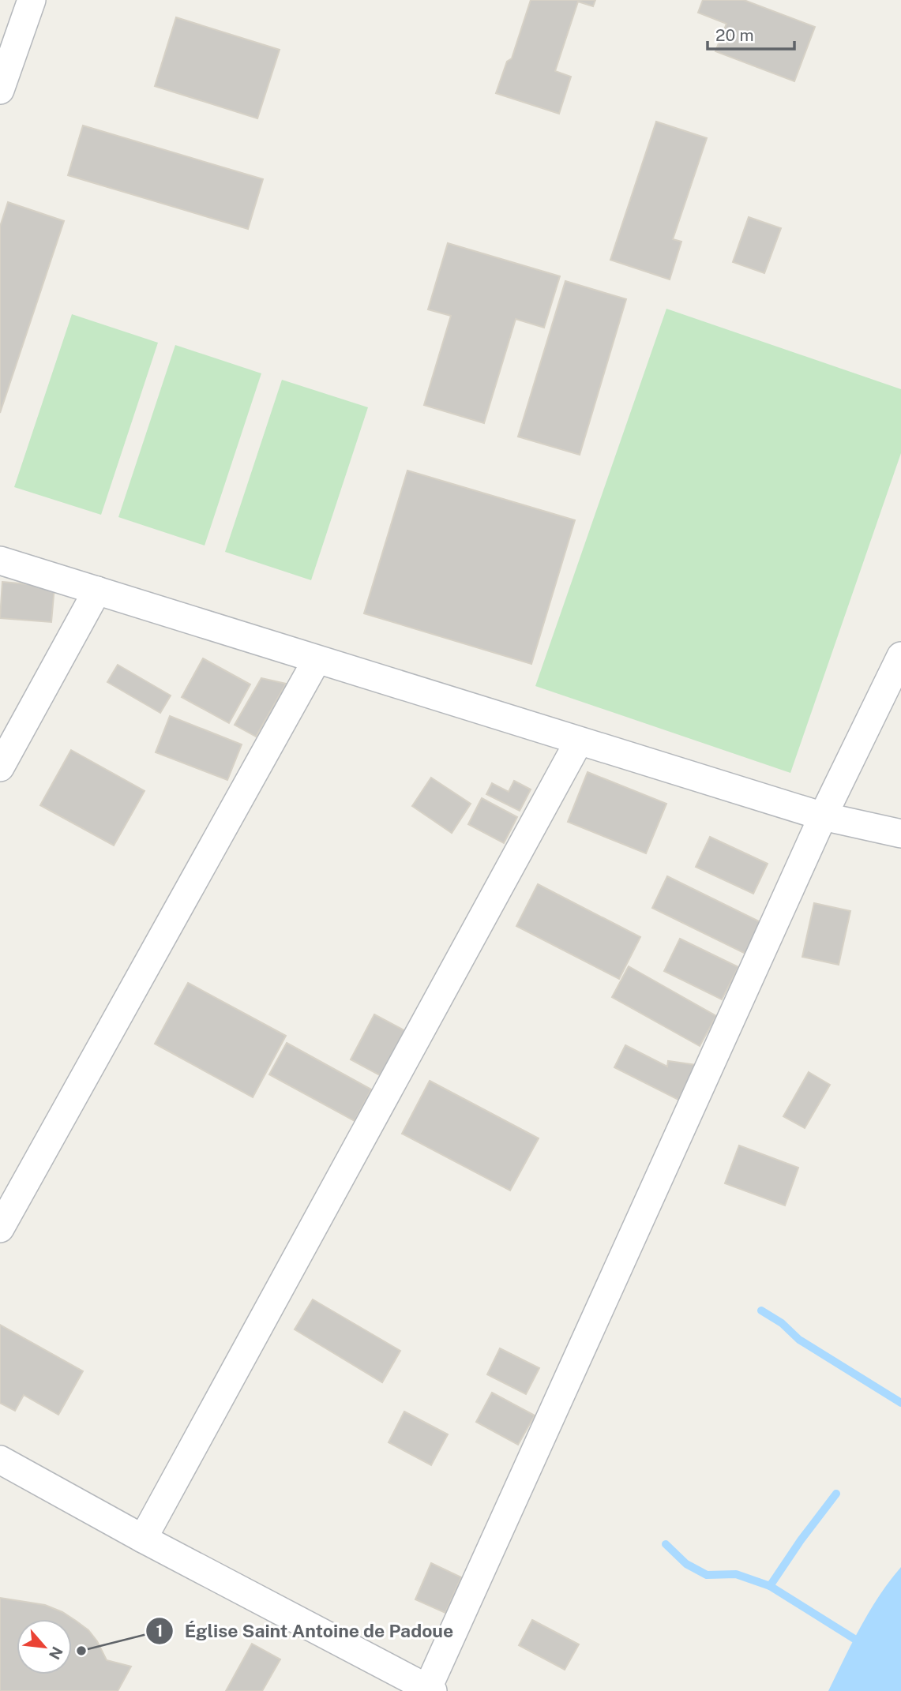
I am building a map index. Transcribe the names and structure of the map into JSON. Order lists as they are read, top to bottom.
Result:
{
  "places": ["Église Saint Antoine de Padoue"],
  "scale_bar": "20 m",
  "north": "bottom right"
}
